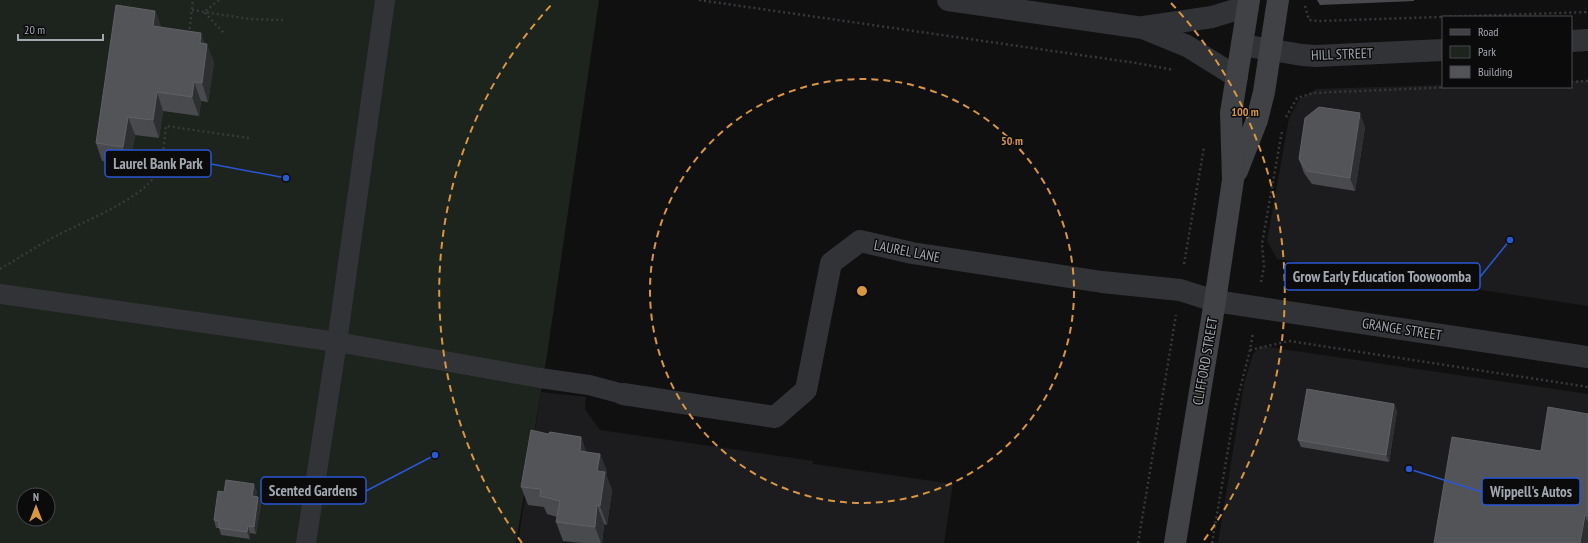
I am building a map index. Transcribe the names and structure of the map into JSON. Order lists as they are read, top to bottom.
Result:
{
  "streets": {
    "main road": ["CLIFFORD STREET"],
    "street": ["HILL STREET", "LAUREL LANE", "GRANGE STREET"]
  },
  "crossings": [
    ["HILL STREET", "CLIFFORD STREET"],
    ["LAUREL LANE", "GRANGE STREET"],
    ["LAUREL LANE", "CLIFFORD STREET"],
    ["GRANGE STREET", "CLIFFORD STREET"]
  ],
  "places": [
    "Laurel Bank Park",
    "Grow Early Education Toowoomba",
    "Scented Gardens",
    "Wippell's Autos"
  ],
  "legend": ["Road", "Park", "Building"],
  "scale_bar": "20 m",
  "north": "top",
  "rings": ["100 m", "50 m"]
}
